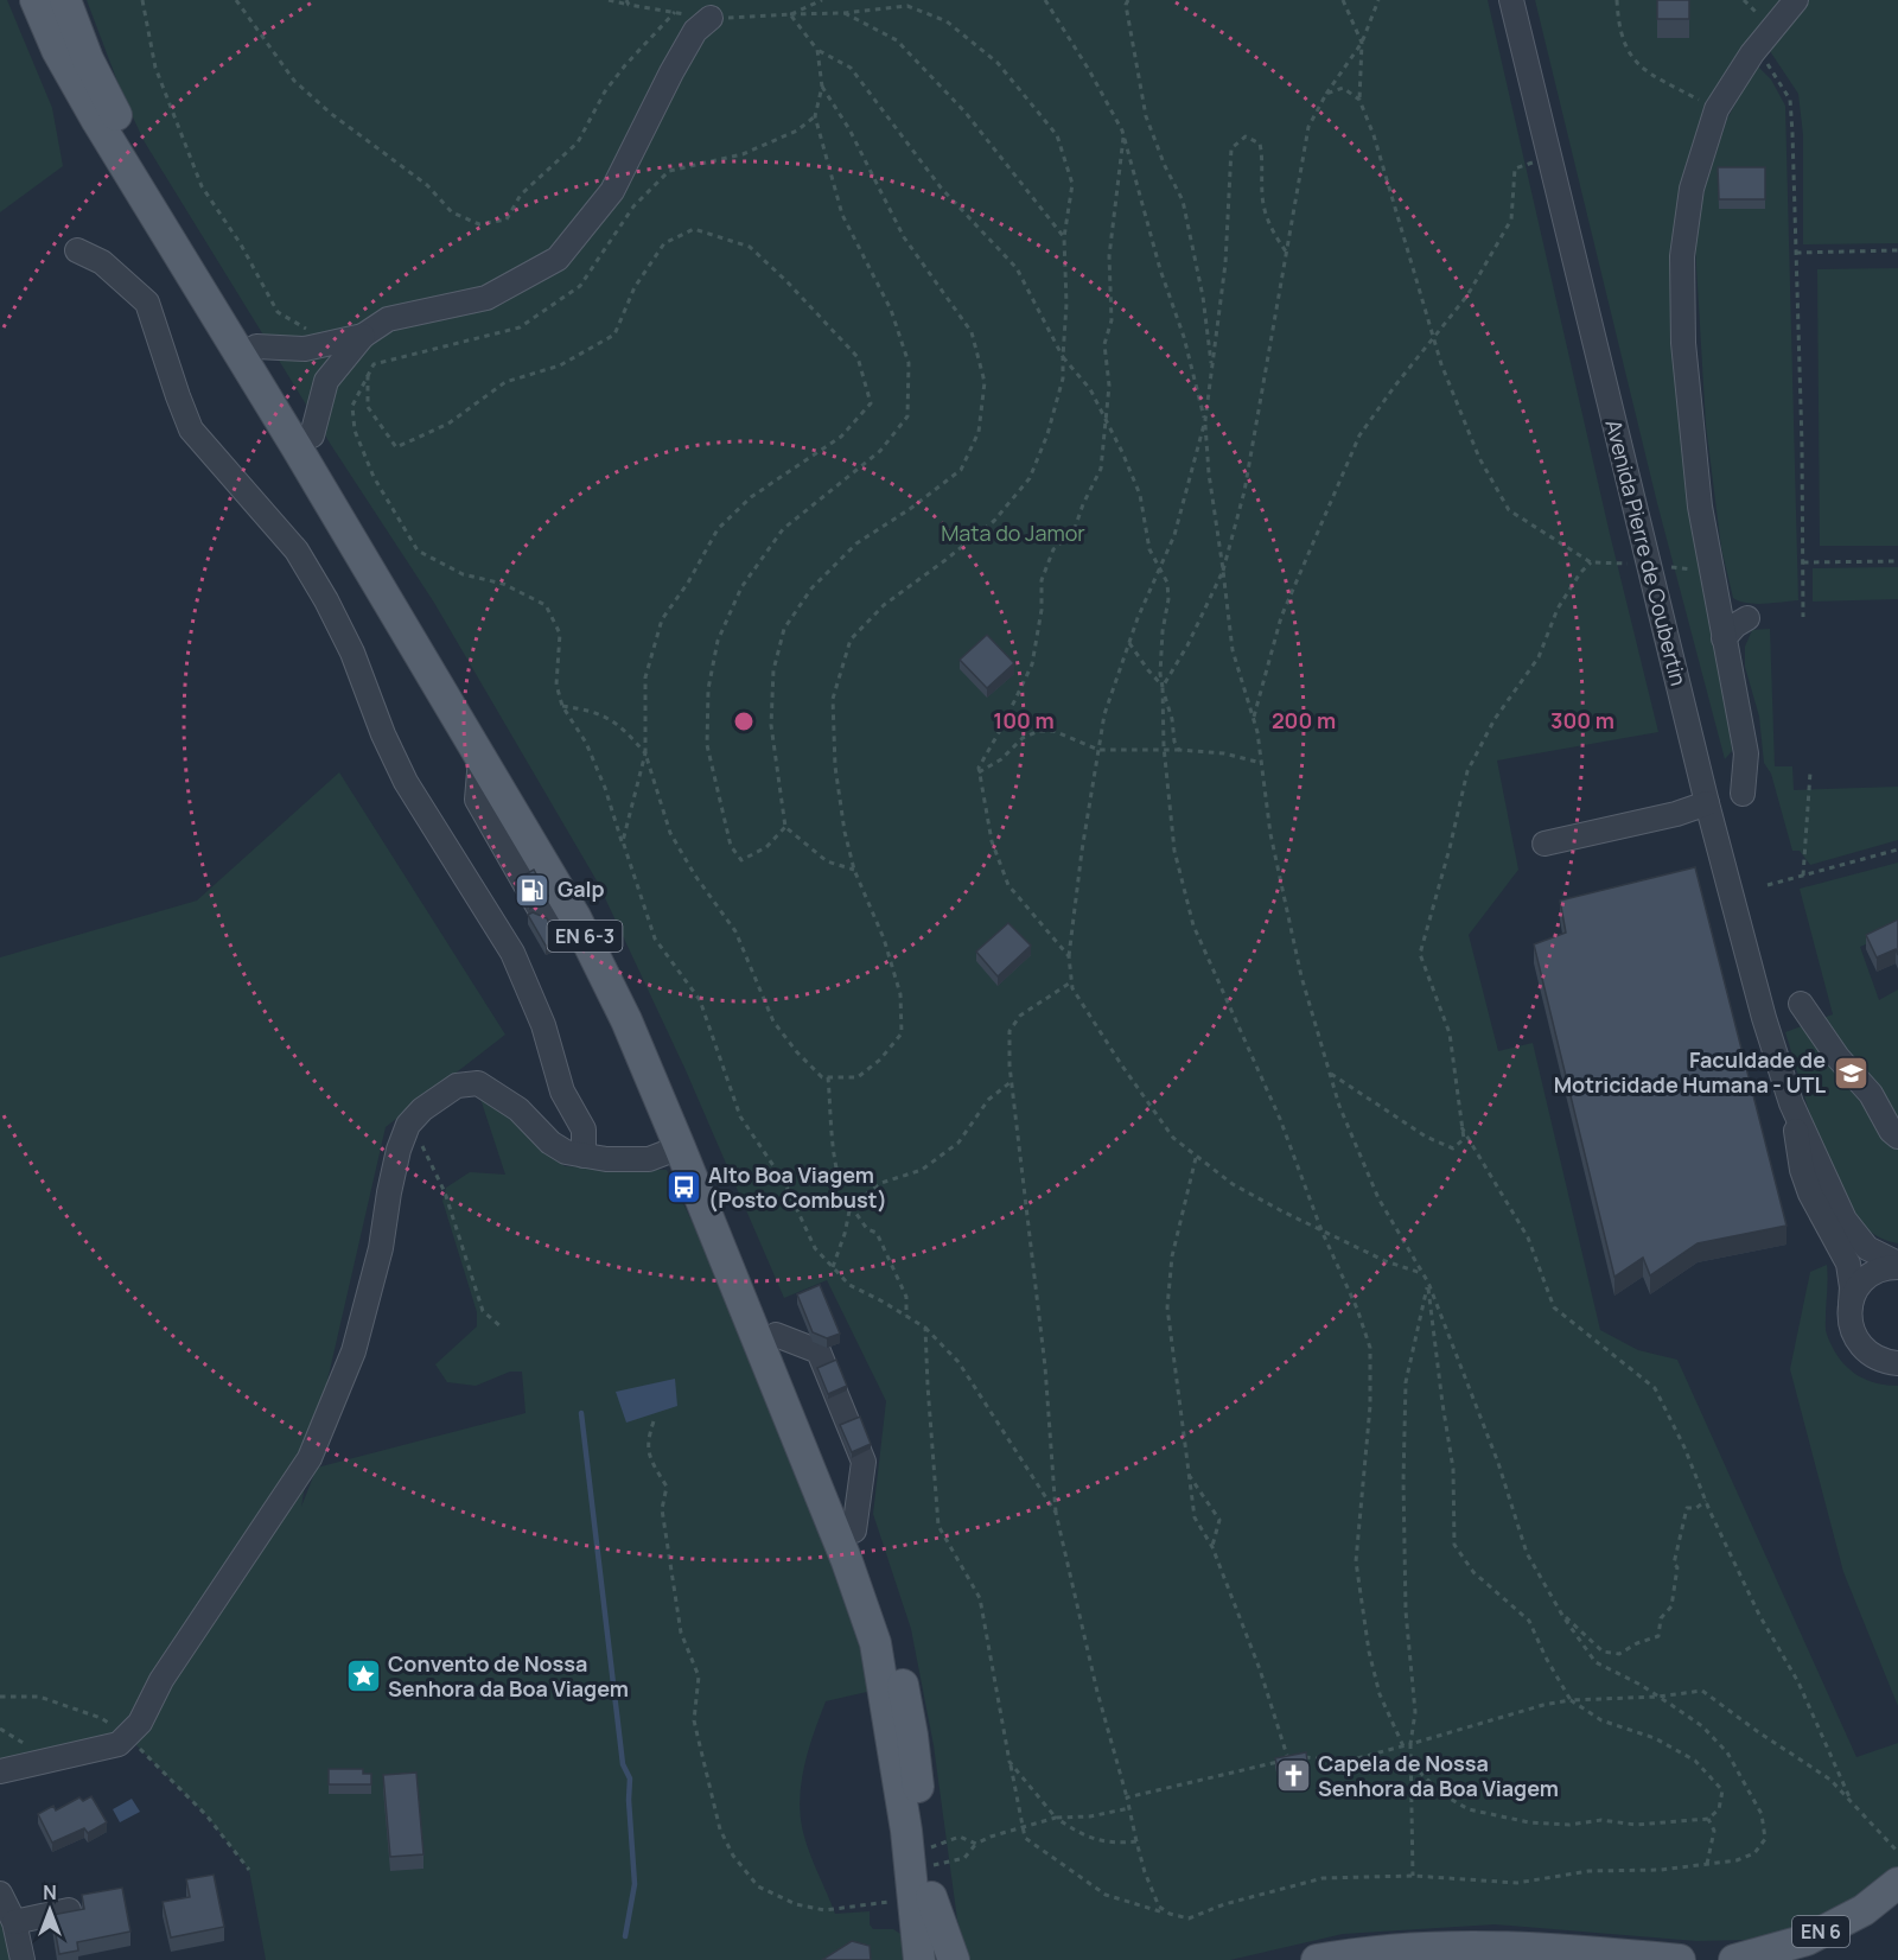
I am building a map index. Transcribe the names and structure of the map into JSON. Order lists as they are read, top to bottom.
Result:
{
  "streets": {
    "main road": ["EN 6-3", "EN 6"],
    "street": ["Avenida Pierre de Coubertin"]
  },
  "parks": ["Mata do Jamor"],
  "places": {
    "fuel station": ["Galp"],
    "school or university": ["Faculdade de Motricidade Humana - UTL"],
    "bus stop": ["Alto Boa Viagem (Posto Combust)"],
    "place": ["Convento de Nossa Senhora da Boa Viagem"],
    "church": ["Capela de Nossa Senhora da Boa Viagem"]
  },
  "north": "top",
  "rings": ["100 m", "200 m", "300 m"]
}
